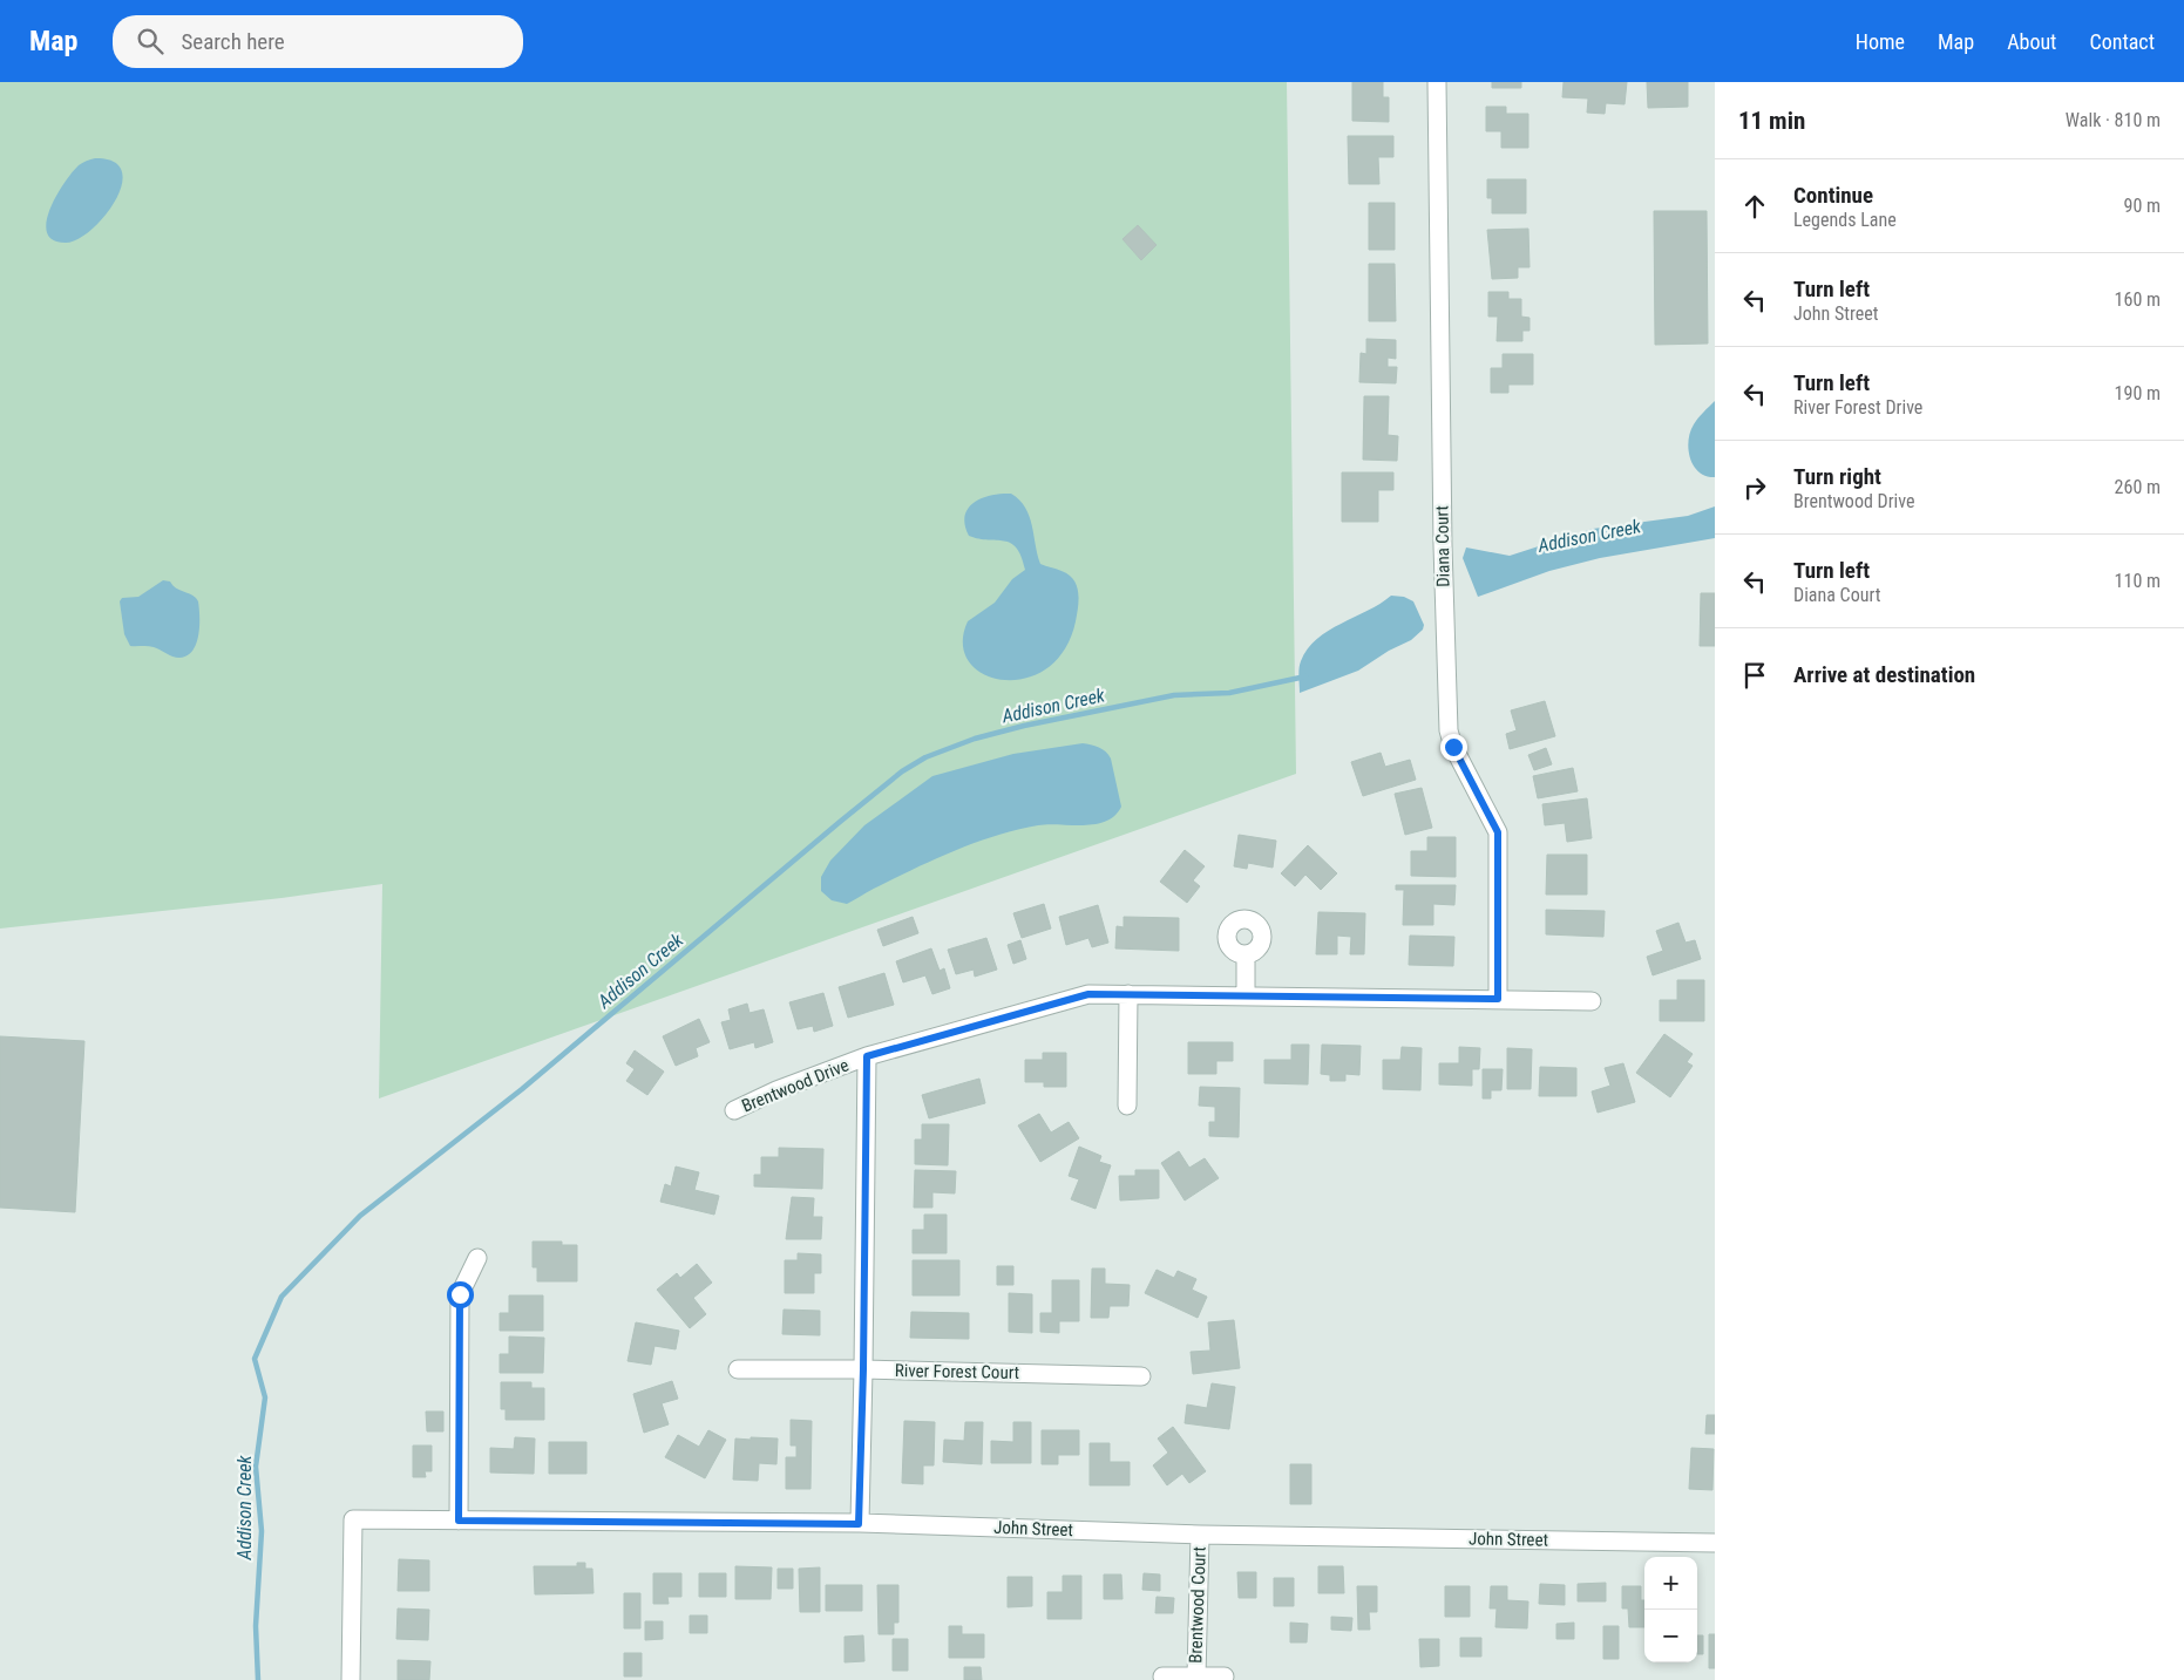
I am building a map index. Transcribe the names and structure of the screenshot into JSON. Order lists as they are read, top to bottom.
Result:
{
  "streets": {
    "street": [
      "Diana Court",
      "Brentwood Drive",
      "River Forest Court",
      "John Street",
      "Brentwood Court"
    ]
  },
  "crossings": [
    ["Diana Court", "Brentwood Drive"],
    ["John Street", "Brentwood Court"]
  ],
  "water": ["Addison Creek"],
  "page": {
    "header": "Map",
    "search": "Search here",
    "nav": [
      "Home",
      "Map",
      "About",
      "Contact"
    ],
    "heading": ["11 min", "Walk · 810 m"],
    "list": [
      ["Continue", "Legends Lane", "90 m"],
      ["Turn left", "John Street", "160 m"],
      ["Turn left", "River Forest Drive", "190 m"],
      ["Turn right", "Brentwood Drive", "260 m"],
      ["Turn left", "Diana Court", "110 m"],
      "Arrive at destination"
    ],
    "map_buttons": ["+", "−"]
  }
}
